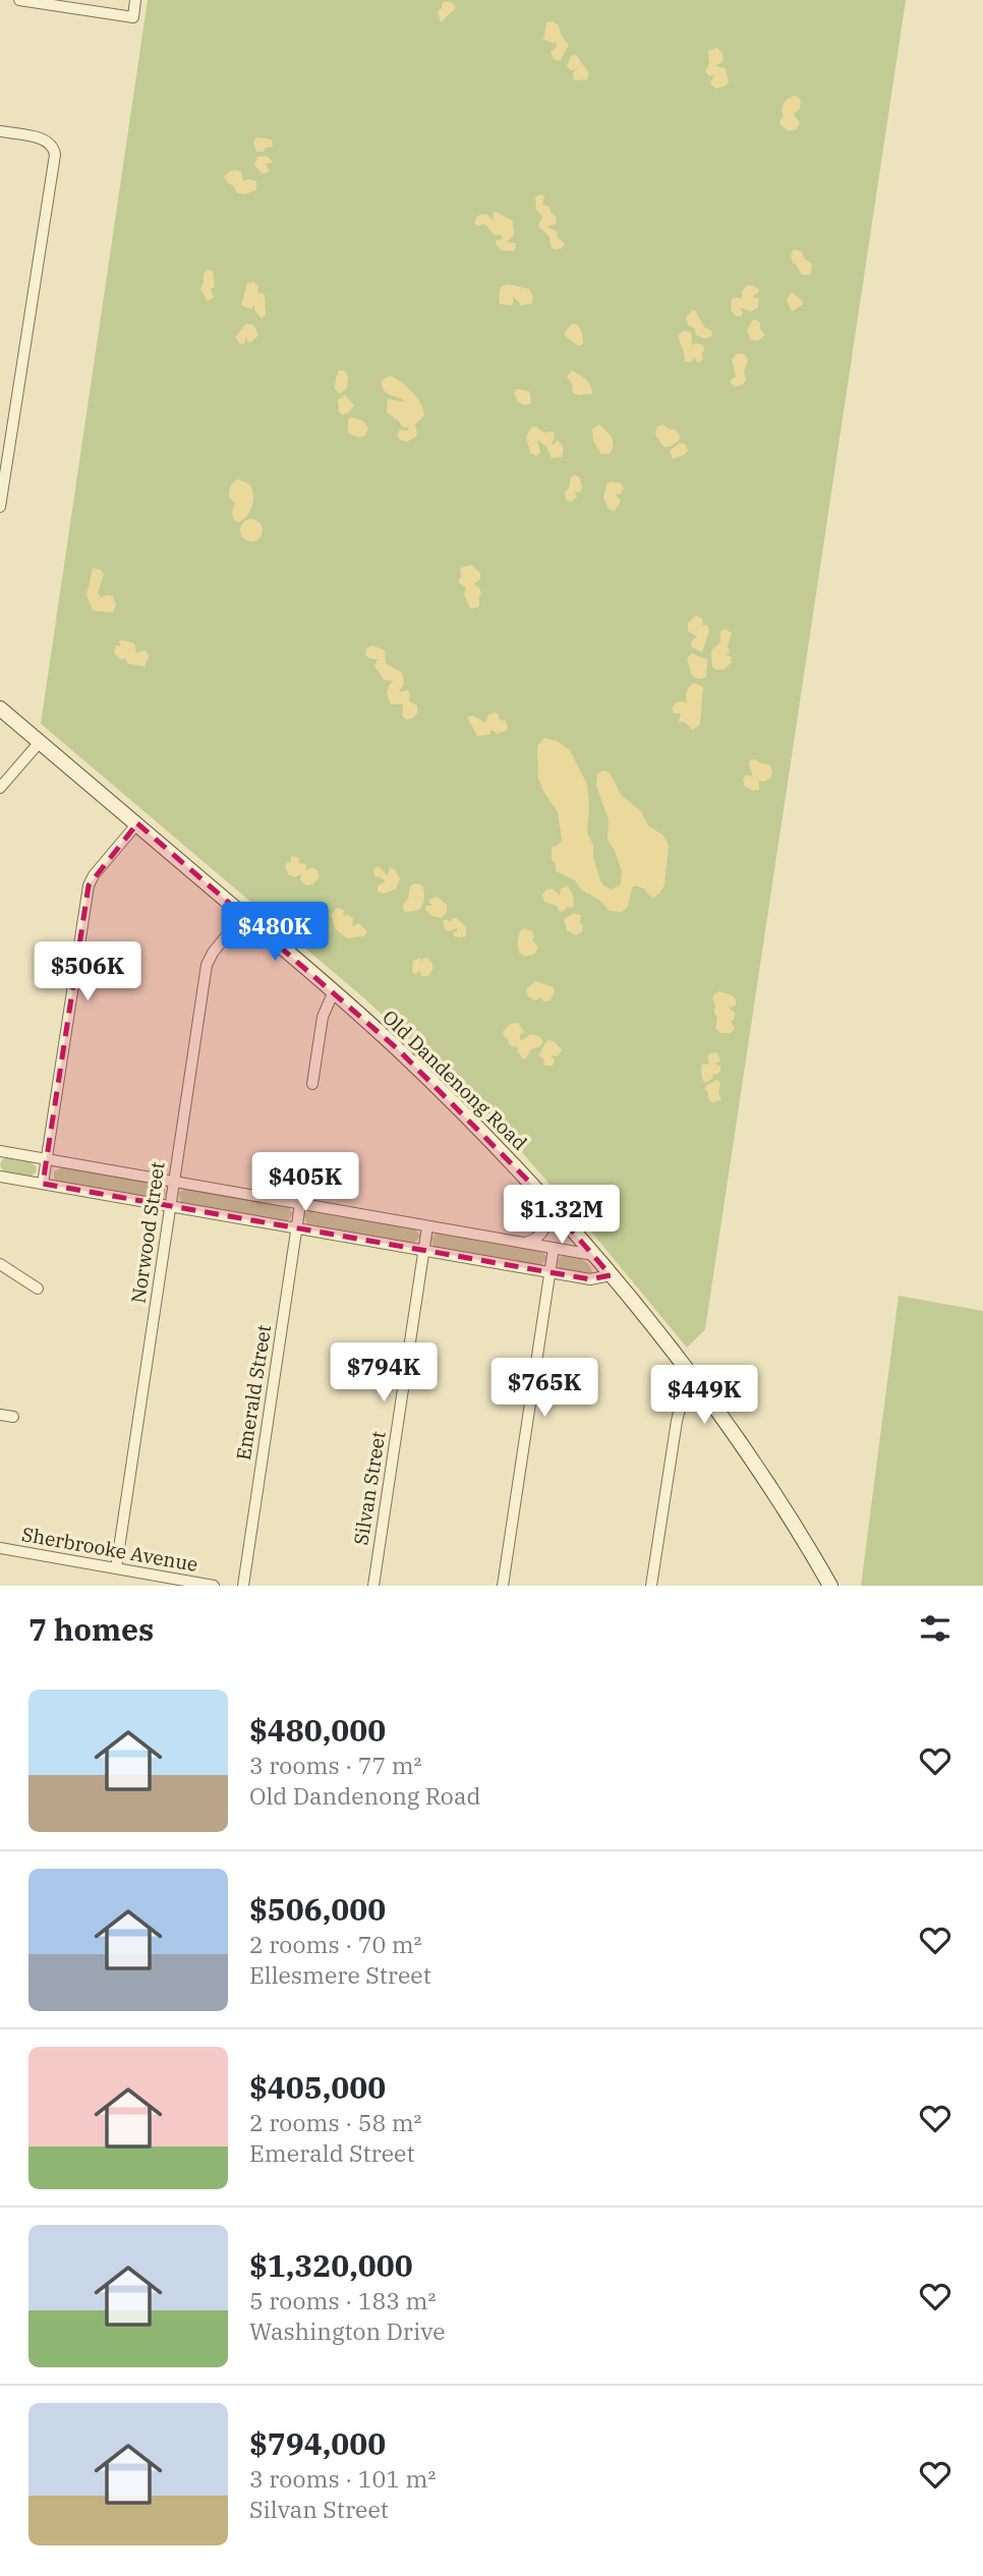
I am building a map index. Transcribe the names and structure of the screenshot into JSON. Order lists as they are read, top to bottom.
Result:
{
  "streets": {
    "main road": ["Old Dandenong Road"],
    "street": [
      "Norwood Street",
      "Emerald Street",
      "Silvan Street",
      "Sherbrooke Avenue"
    ]
  },
  "crossings": [
    ["Old Dandenong Road", "Norwood Street"],
    ["Norwood Street", "Sherbrooke Avenue"]
  ],
  "page": {
    "price": [
      "$480K",
      "$506K",
      "$405K",
      "$1.32M",
      "$794K",
      "$765K",
      "$449K"
    ],
    "heading": "7 homes",
    "list": [
      {
        "name": "$480,000",
        "note": "3 rooms · 77 m² · Old Dandenong Road"
      },
      {
        "name": "$506,000",
        "note": "2 rooms · 70 m² · Ellesmere Street"
      },
      {
        "name": "$405,000",
        "note": "2 rooms · 58 m² · Emerald Street"
      },
      {
        "name": "$1,320,000",
        "note": "5 rooms · 183 m² · Washington Drive"
      },
      {
        "name": "$794,000",
        "note": "3 rooms · 101 m² · Silvan Street"
      }
    ]
  }
}
